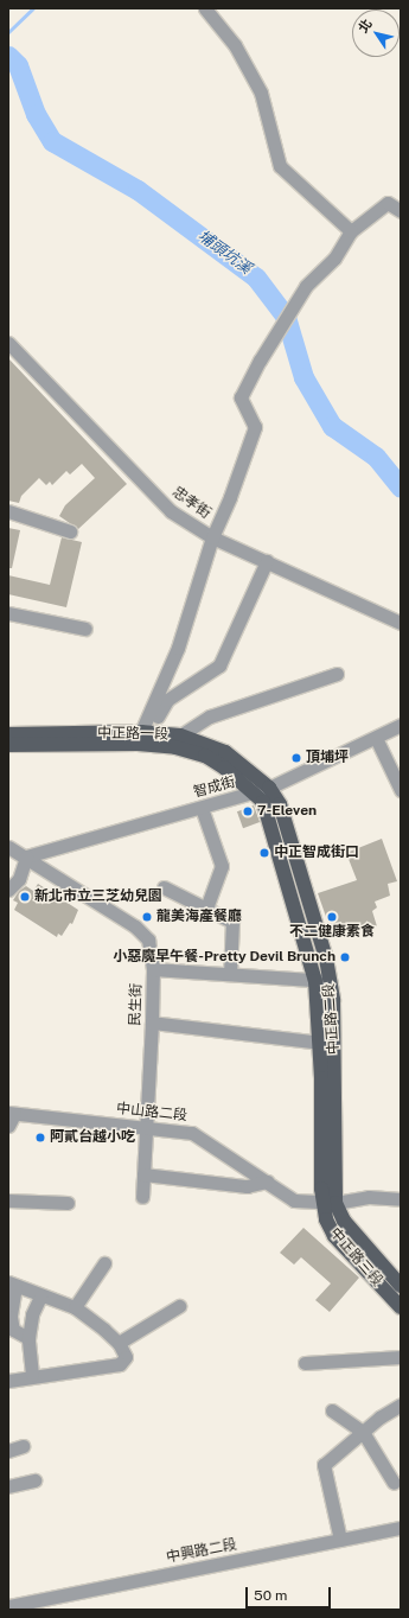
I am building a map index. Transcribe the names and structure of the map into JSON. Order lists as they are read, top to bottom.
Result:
{
  "streets": {
    "main road": ["中正路一段", "中正路二段", "中正路三段"],
    "street": [
      "忠孝街",
      "智成街",
      "民生街",
      "中山路二段",
      "中興路二段"
    ]
  },
  "crossings": [
    ["中正路一段", "智成街"],
    ["中正路一段", "中正路二段"],
    ["智成街", "民生街"],
    ["智成街", "中正路二段"],
    ["民生街", "中山路二段"],
    ["中正路二段", "中山路二段"],
    ["中正路二段", "中正路三段"],
    ["中山路二段", "中正路三段"]
  ],
  "water": ["埔頭坑溪"],
  "places": [
    "頂埔坪",
    "7-Eleven",
    "中正智成街口",
    "新北市立三芝幼兒園",
    "龍美海產餐廳",
    "不二健康素食",
    "小惡魔早午餐-Pretty Devil Brunch",
    "阿貳台越小吃"
  ],
  "scale_bar": "50 m",
  "north": "top left"
}
